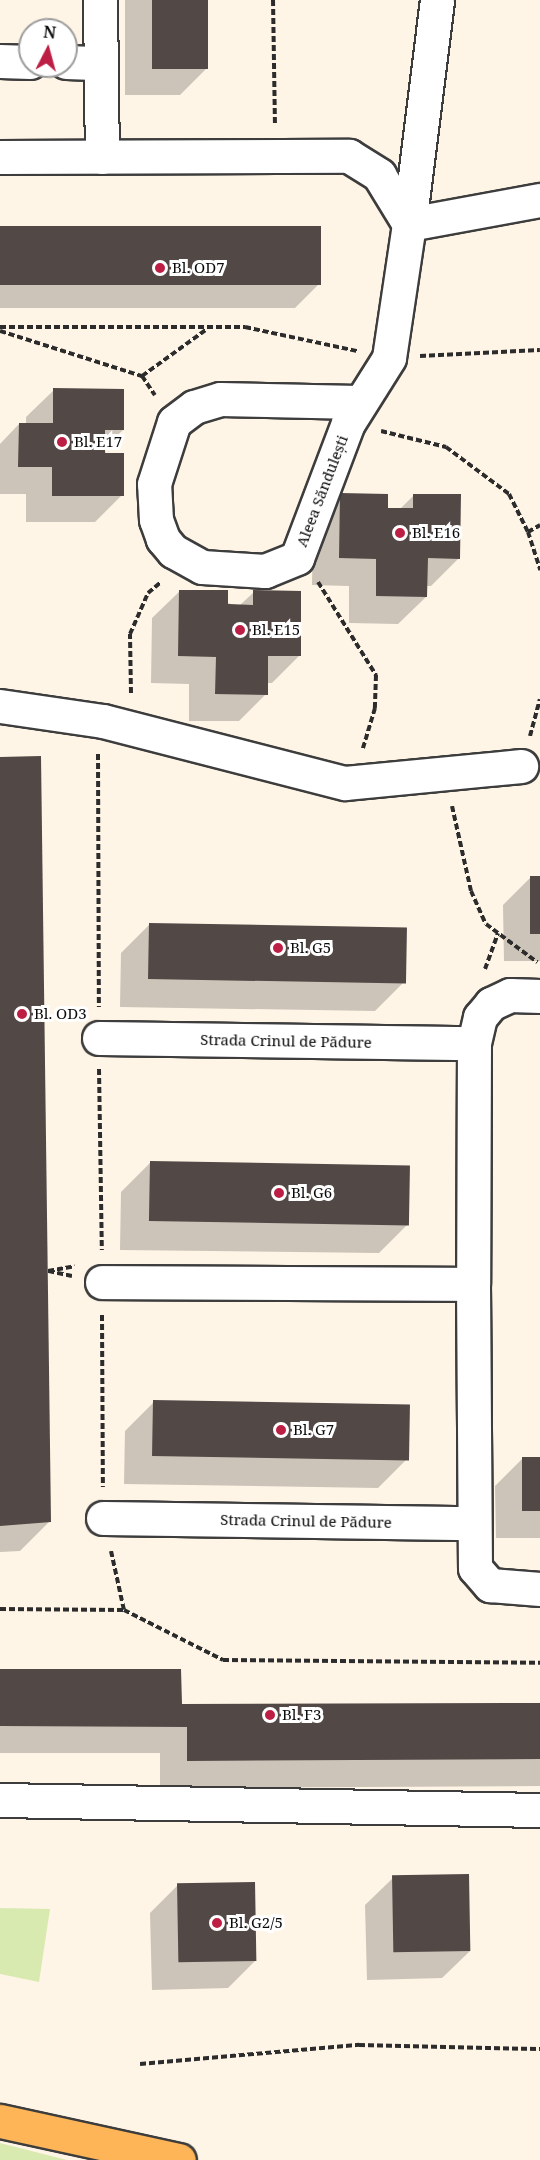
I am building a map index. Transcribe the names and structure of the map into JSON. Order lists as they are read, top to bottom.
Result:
{
  "streets": {
    "street": ["Aleea Săndulești", "Strada Crinul de Pădure"]
  },
  "places": [
    "Bl. OD7",
    "Bl. E17",
    "Bl. E16",
    "Bl. E15",
    "Bl. G5",
    "Bl. OD3",
    "Bl. G6",
    "Bl. G7",
    "Bl. F3",
    "Bl. G2/5"
  ],
  "north": "top"
}
